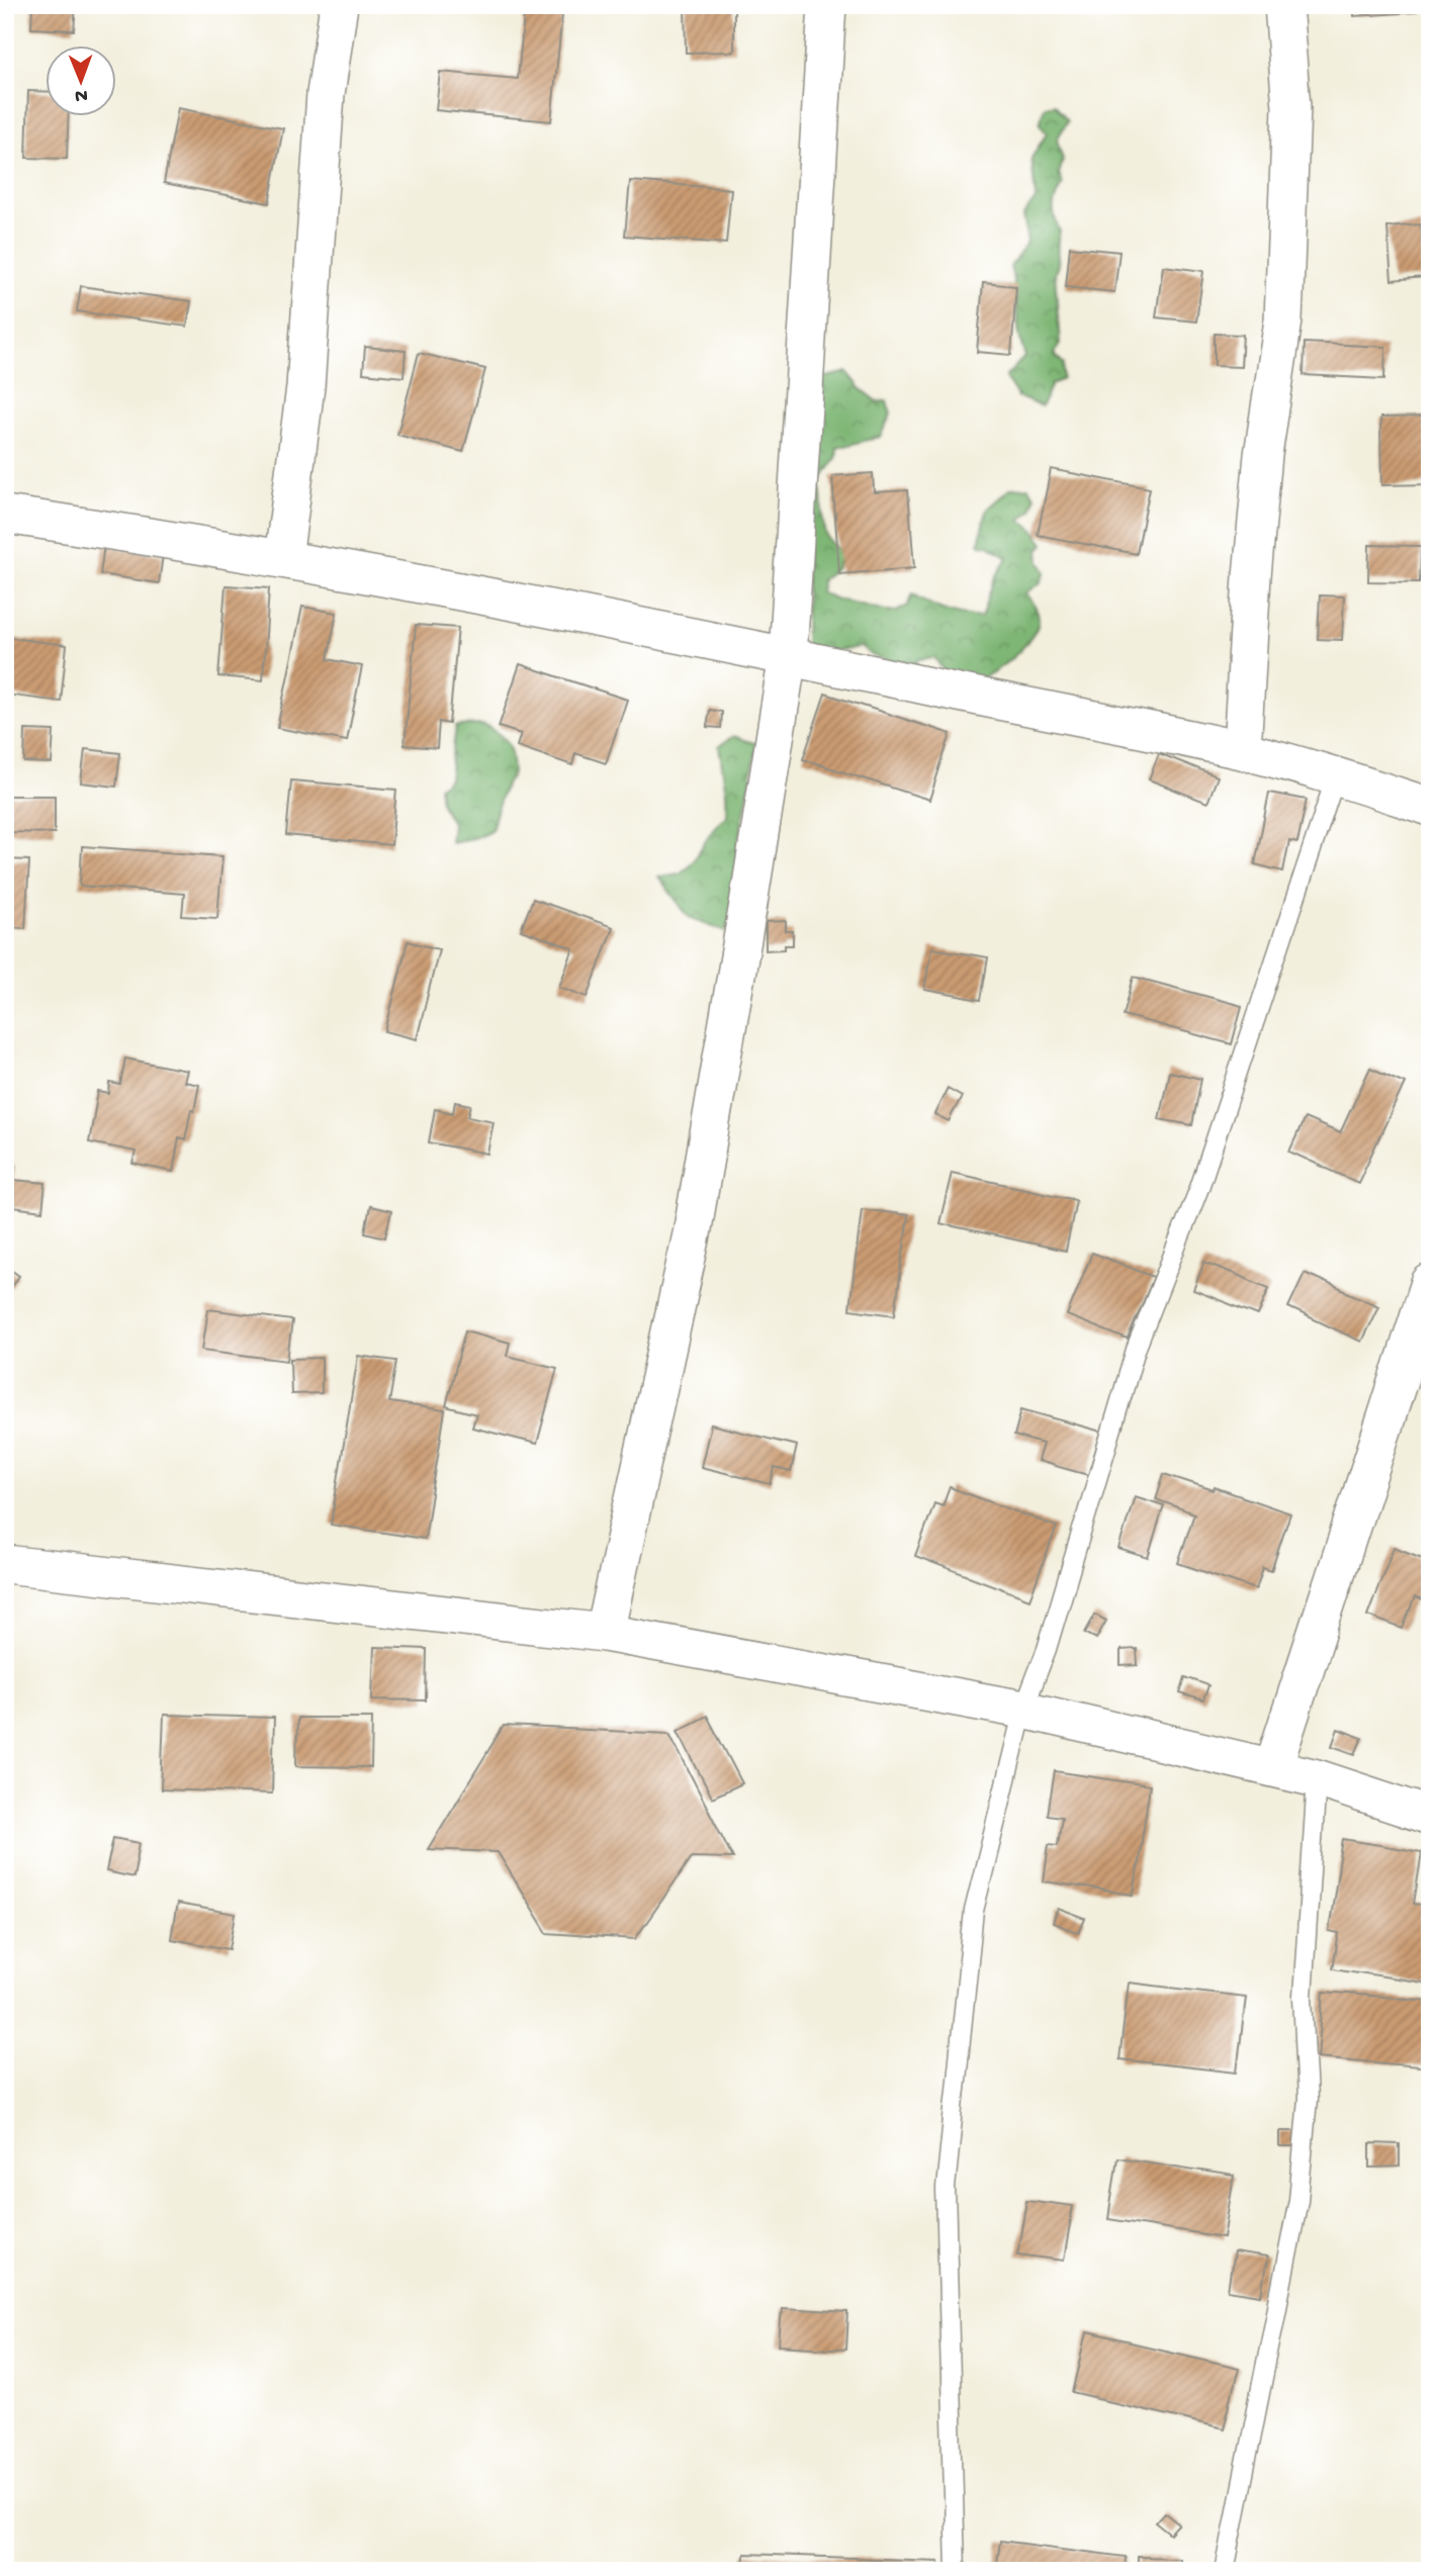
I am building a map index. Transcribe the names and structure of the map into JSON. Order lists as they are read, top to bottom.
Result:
{
  "north": "bottom"
}
